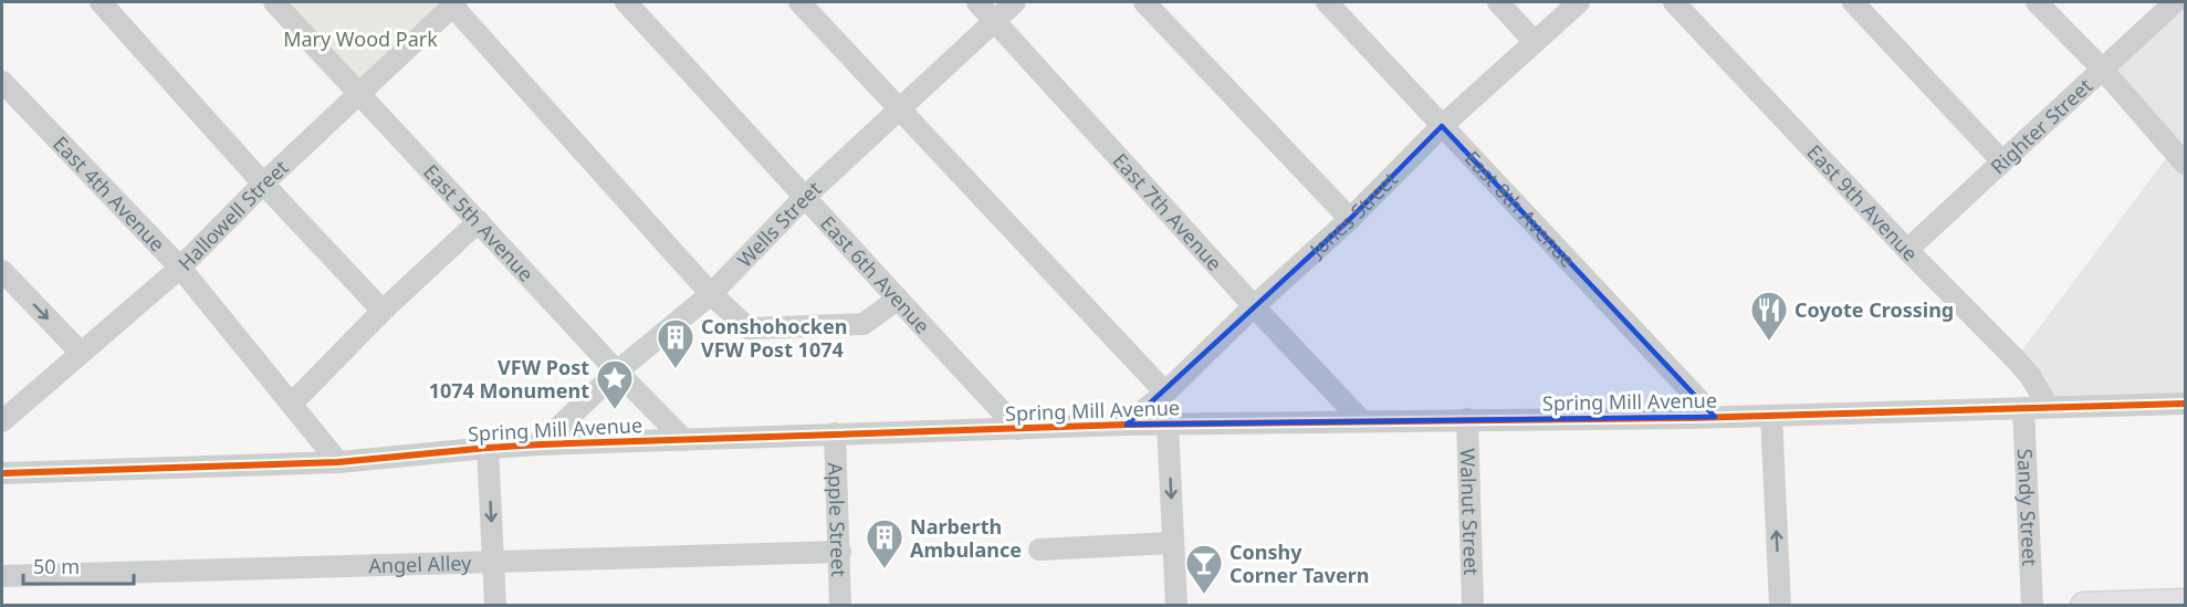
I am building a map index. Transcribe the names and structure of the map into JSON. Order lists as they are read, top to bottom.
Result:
{
  "streets": {
    "street": [
      "Righter Street",
      "East 4th Avenue",
      "East 9th Avenue",
      "East 8th Avenue",
      "East 7th Avenue",
      "Jones Street",
      "Hallowell Street",
      "East 5th Avenue",
      "Wells Street",
      "East 6th Avenue",
      "Spring Mill Avenue",
      "Sandy Street",
      "Walnut Street",
      "Apple Street",
      "Angel Alley"
    ]
  },
  "crossings": [
    ["Righter Street", "East 9th Avenue"],
    ["East 4th Avenue", "Hallowell Street"],
    ["East 4th Avenue", "Spring Mill Avenue"],
    ["East 9th Avenue", "Spring Mill Avenue"],
    ["East 8th Avenue", "Jones Street"],
    ["East 8th Avenue", "Spring Mill Avenue"],
    ["East 7th Avenue", "Jones Street"],
    ["East 7th Avenue", "Wells Street"],
    ["East 7th Avenue", "Spring Mill Avenue"],
    ["Jones Street", "Spring Mill Avenue"],
    ["Hallowell Street", "East 5th Avenue"],
    ["East 5th Avenue", "Wells Street"],
    ["East 5th Avenue", "Spring Mill Avenue"],
    ["Wells Street", "East 6th Avenue"],
    ["Wells Street", "Spring Mill Avenue"],
    ["East 6th Avenue", "Spring Mill Avenue"],
    ["Spring Mill Avenue", "Sandy Street"],
    ["Spring Mill Avenue", "Walnut Street"],
    ["Spring Mill Avenue", "Apple Street"],
    ["Apple Street", "Angel Alley"]
  ],
  "parks": ["Mary Wood Park"],
  "places": {
    "restaurant": ["Coyote Crossing"],
    "building": ["Conshohocken VFW Post 1074", "Narberth Ambulance"],
    "place": ["VFW Post 1074 Monument"],
    "bar": ["Conshy Corner Tavern"]
  },
  "scale_bar": "50 m"
}
